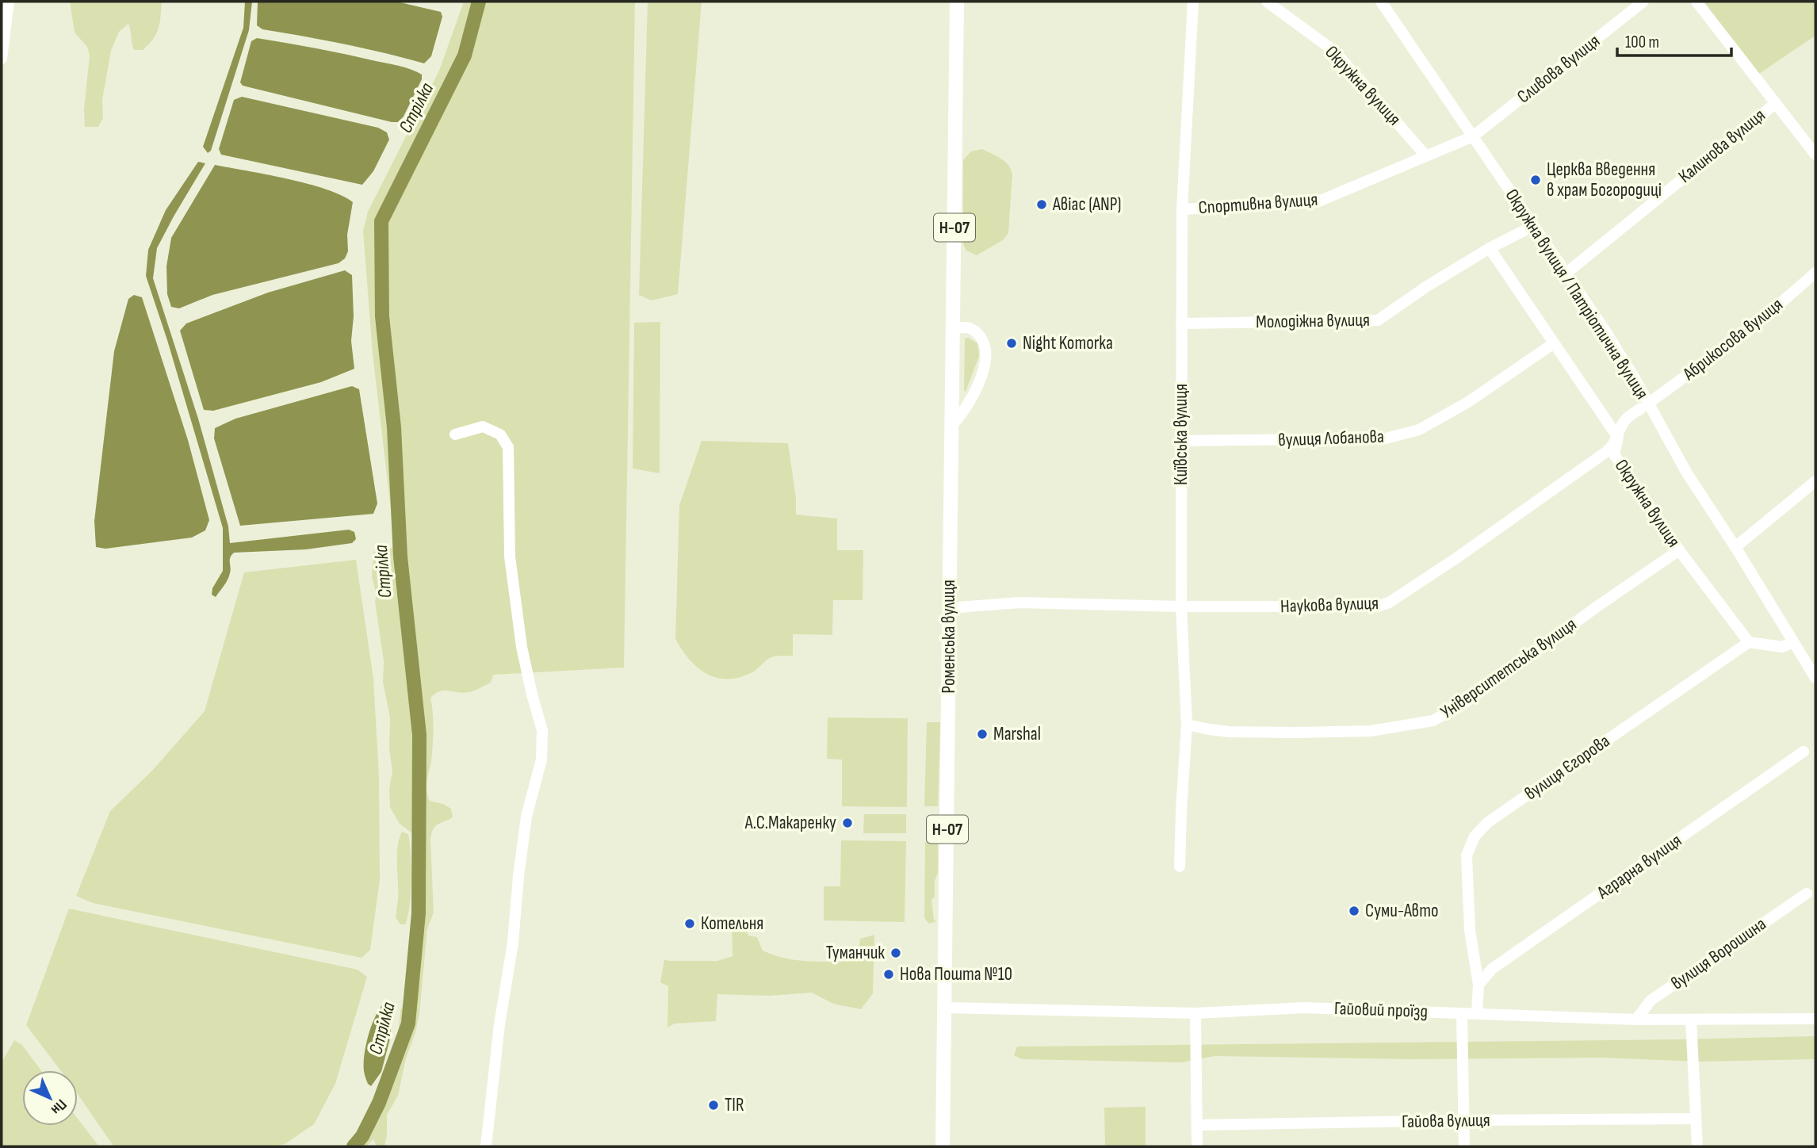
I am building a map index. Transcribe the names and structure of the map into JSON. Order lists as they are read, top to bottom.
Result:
{
  "streets": {
    "main road": ["Н-07", "Роменська вулиця"],
    "street": [
      "Сливова вулиця",
      "Окружна вулиця",
      "Калинова вулиця",
      "Спортивна вулиця",
      "Окружна вулиця / Патріотична вулиця",
      "Молодіжна вулиця",
      "Абрикосова вулиця",
      "Київська вулиця",
      "вулиця Лобанова",
      "Наукова вулиця",
      "Університетська вулиця",
      "вулиця Єгорова",
      "Аграрна вулиця",
      "вулиця Ворошина",
      "Гайовий проїзд",
      "Гайова вулиця"
    ]
  },
  "crossings": [
    ["Сливова вулиця", "Окружна вулиця"],
    ["Сливова вулиця", "Спортивна вулиця"],
    ["Сливова вулиця", "Окружна вулиця / Патріотична вулиця"],
    ["Окружна вулиця", "Спортивна вулиця"],
    ["Окружна вулиця", "Молодіжна вулиця"],
    ["Окружна вулиця", "Абрикосова вулиця"],
    ["Окружна вулиця", "вулиця Лобанова"],
    ["Окружна вулиця", "Наукова вулиця"],
    ["Окружна вулиця", "Університетська вулиця"],
    ["Окружна вулиця", "вулиця Єгорова"],
    ["Калинова вулиця", "Окружна вулиця / Патріотична вулиця"],
    ["Спортивна вулиця", "Київська вулиця"],
    ["Окружна вулиця / Патріотична вулиця", "Молодіжна вулиця"],
    ["Окружна вулиця / Патріотична вулиця", "Абрикосова вулиця"],
    ["Молодіжна вулиця", "Київська вулиця"],
    ["Абрикосова вулиця", "Наукова вулиця"],
    ["Київська вулиця", "вулиця Лобанова"],
    ["Київська вулиця", "Наукова вулиця"],
    ["Київська вулиця", "Університетська вулиця"],
    ["Наукова вулиця", "Роменська вулиця"],
    ["Роменська вулиця", "Гайовий проїзд"],
    ["вулиця Єгорова", "Аграрна вулиця"],
    ["вулиця Єгорова", "Гайовий проїзд"],
    ["вулиця Ворошина", "Гайовий проїзд"]
  ],
  "water": ["Стрілка"],
  "places": [
    "Церква Введення в храм Богородиці",
    "Авіас (ANP)",
    "Night Komorka",
    "Marshal",
    "А.С.Макаренку",
    "Суми-Авто",
    "Котельня",
    "Туманчик",
    "Нова Пошта №10",
    "TIR"
  ],
  "scale_bar": "100 m",
  "north": "bottom right"
}
